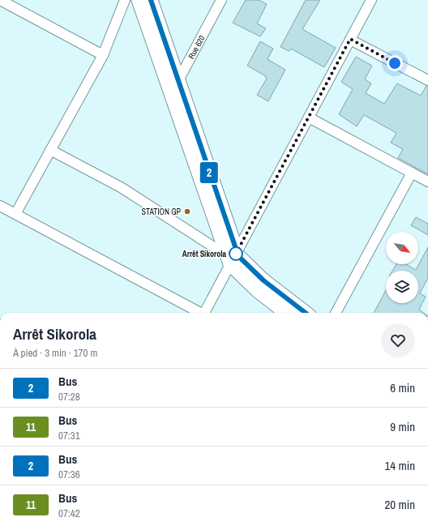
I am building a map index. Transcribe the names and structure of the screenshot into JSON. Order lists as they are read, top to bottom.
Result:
{
  "streets": {
    "street": ["Rue 620"]
  },
  "places": ["STATION GP", "Arrêt Sikorola"],
  "lines": ["bus line 2"],
  "north": "bottom right",
  "page": {
    "on_map": "2",
    "heading": ["Arrêt Sikorola", "À pied · 3 min · 170 m"],
    "list": [
      {
        "mark": "2",
        "name": "Bus",
        "note": "07:28",
        "value": "6 min"
      },
      {
        "mark": "11",
        "name": "Bus",
        "note": "07:31",
        "value": "9 min"
      },
      {
        "mark": "2",
        "name": "Bus",
        "note": "07:36",
        "value": "14 min"
      },
      {
        "mark": "11",
        "name": "Bus",
        "note": "07:42",
        "value": "20 min"
      }
    ]
  }
}
